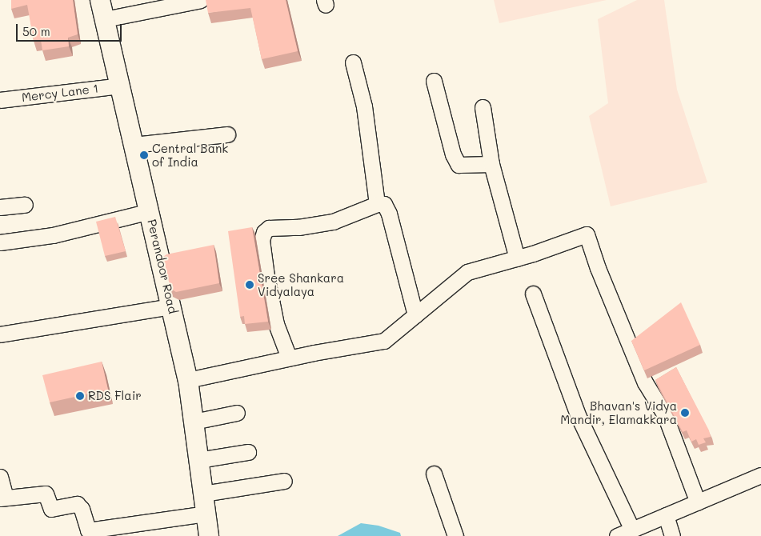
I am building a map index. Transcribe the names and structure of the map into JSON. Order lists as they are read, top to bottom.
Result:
{
  "streets": {
    "main road": ["Perandoor Road"],
    "street": ["Mercy Lane 1"]
  },
  "crossings": [
    ["Mercy Lane 1", "Perandoor Road"]
  ],
  "places": [
    "Central Bank of India",
    "Sree Shankara Vidyalaya",
    "RDS Flair",
    "Bhavan's Vidya Mandir, Elamakkara"
  ],
  "scale_bar": "50 m"
}
